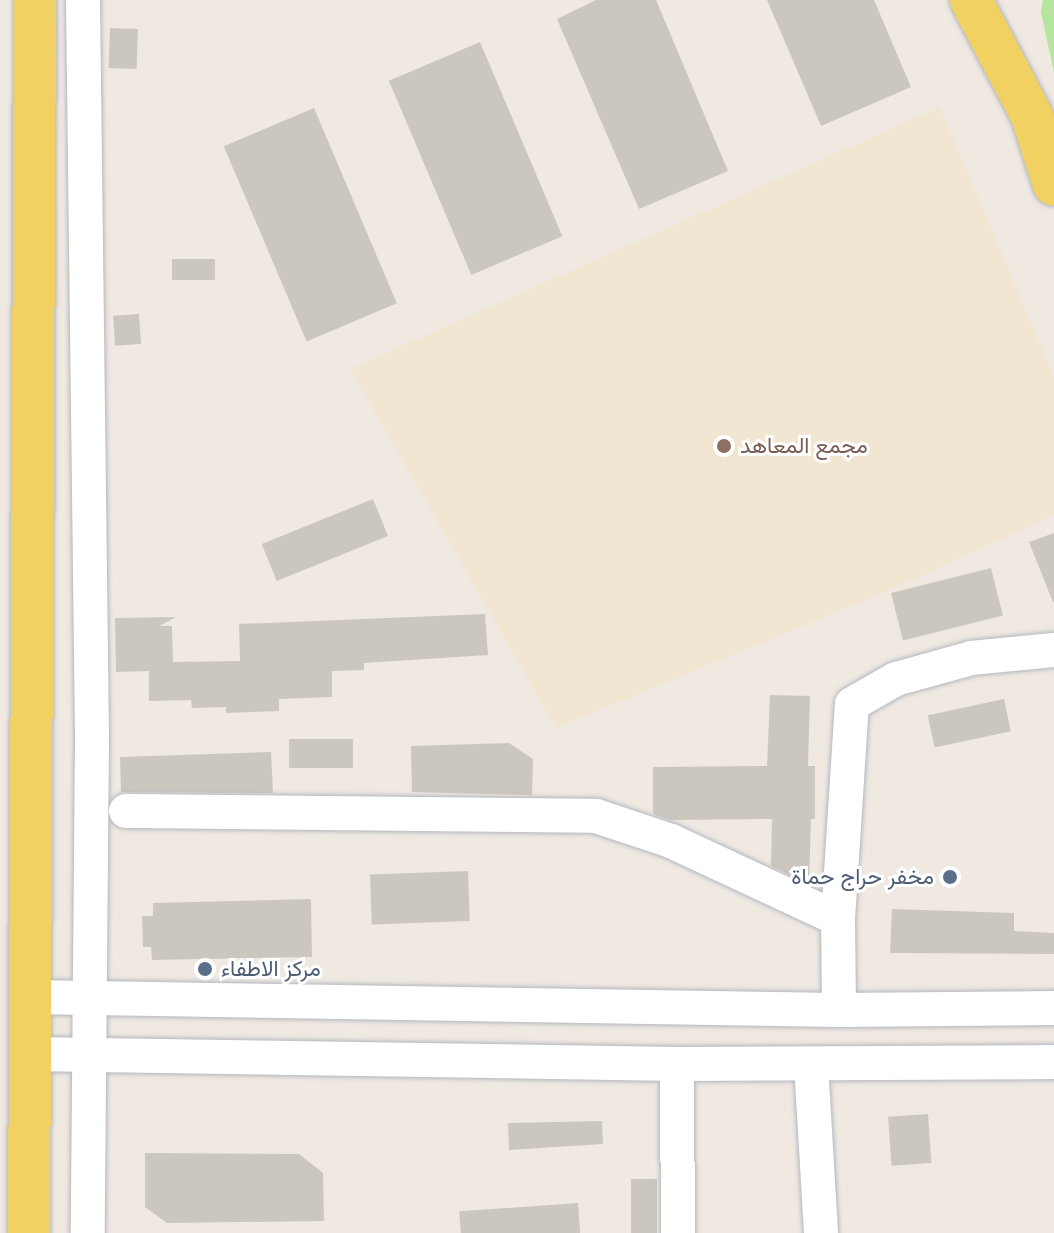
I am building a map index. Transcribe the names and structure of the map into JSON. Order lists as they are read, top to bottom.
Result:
{
  "places": ["مجمع المعاهد", "مخفر حراج حماة", "مركز الاطفاء"]
}
